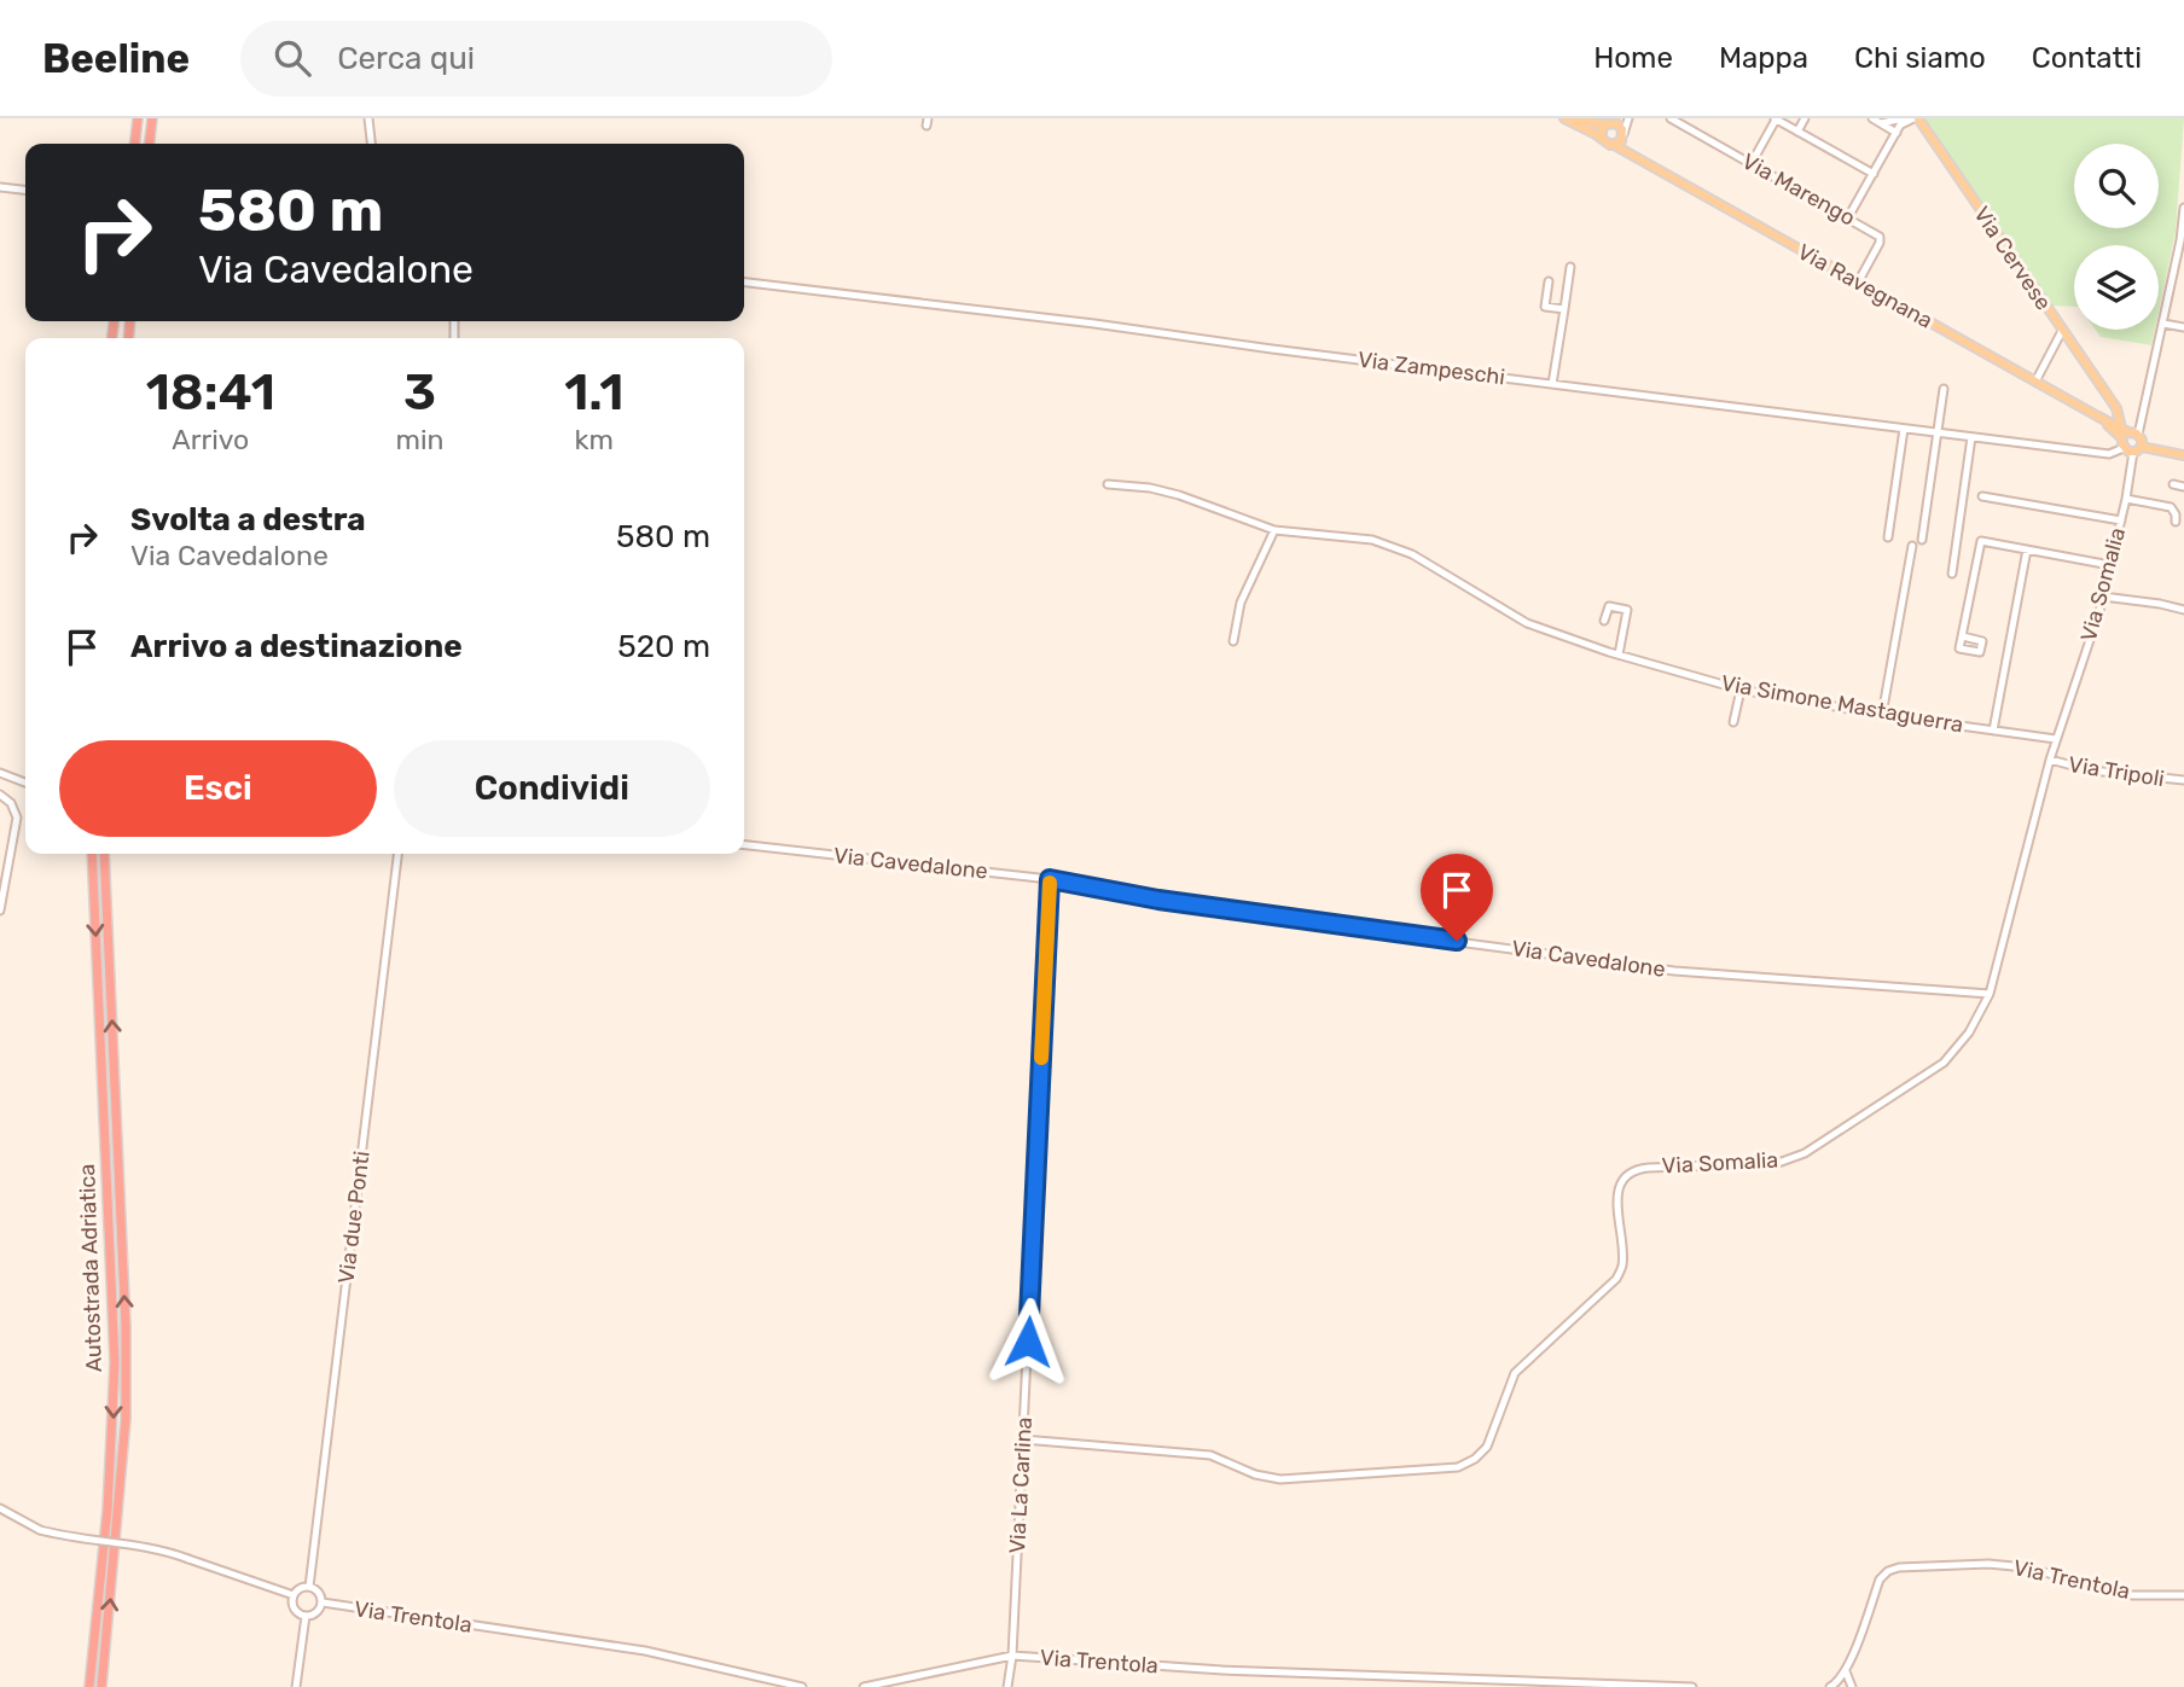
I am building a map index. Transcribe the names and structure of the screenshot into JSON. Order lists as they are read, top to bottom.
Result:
{
  "streets": {
    "highway": ["Autostrada Adriatica"],
    "main road": ["Via Cervese", "Via Ravegnana"],
    "street": [
      "Via Marengo",
      "Via Zampeschi",
      "Via Somalia",
      "Via Simone Mastaguerra",
      "Via Tripoli",
      "Via Cavedalone",
      "Via due Ponti",
      "Via La Carlina",
      "Via Trentola"
    ]
  },
  "crossings": [
    ["Via Marengo", "Via Ravegnana"],
    ["Via Cervese", "Via Ravegnana"],
    ["Via Somalia", "Via Simone Mastaguerra"],
    ["Via Somalia", "Via Tripoli"],
    ["Via Somalia", "Via Cavedalone"],
    ["Via Somalia", "Via La Carlina"],
    ["Via Cavedalone", "Via La Carlina"],
    ["Via due Ponti", "Via Trentola"],
    ["Via La Carlina", "Via Trentola"]
  ],
  "page": {
    "header": "Beeline",
    "search": "Cerca qui",
    "nav": [
      "Home",
      "Mappa",
      "Chi siamo",
      "Contatti"
    ],
    "turn": ["580 m", "Via Cavedalone"],
    "eta": [
      "18:41",
      "Arrivo",
      "3",
      "min",
      "1.1",
      "km"
    ],
    "list": [
      {
        "name": "Svolta a destra",
        "note": "Via Cavedalone",
        "value": "580 m"
      },
      {
        "name": "Arrivo a destinazione",
        "value": "520 m"
      }
    ],
    "buttons": ["Esci", "Condividi"]
  }
}
